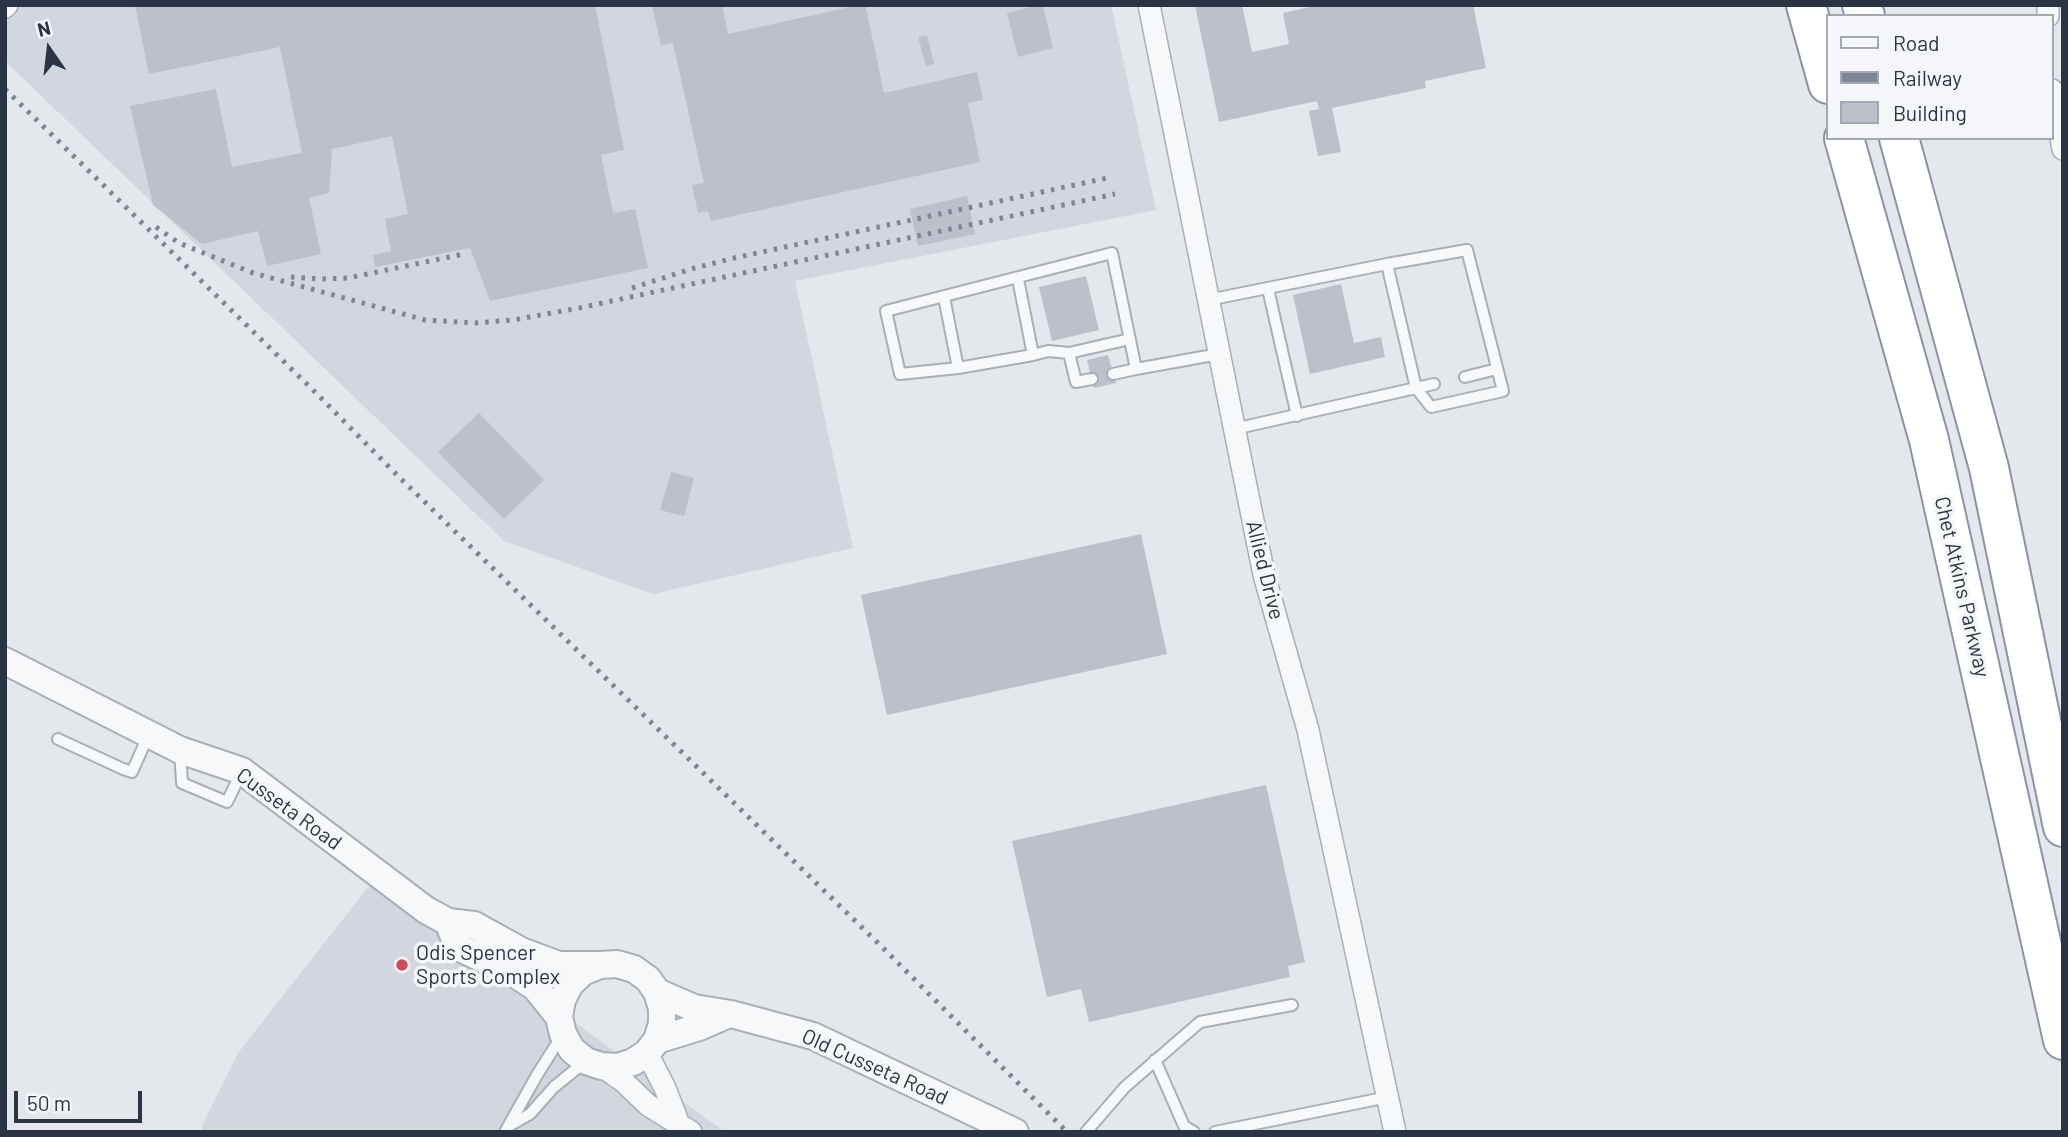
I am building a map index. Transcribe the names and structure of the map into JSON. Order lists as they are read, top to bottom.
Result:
{
  "streets": {
    "highway": ["Chet Atkins Parkway"],
    "street": ["Allied Drive", "Cusseta Road", "Old Cusseta Road"]
  },
  "crossings": [
    ["Cusseta Road", "Old Cusseta Road"]
  ],
  "places": ["Odis Spencer Sports Complex"],
  "legend": ["Road", "Railway", "Building"],
  "scale_bar": "50 m",
  "north": "top"
}
